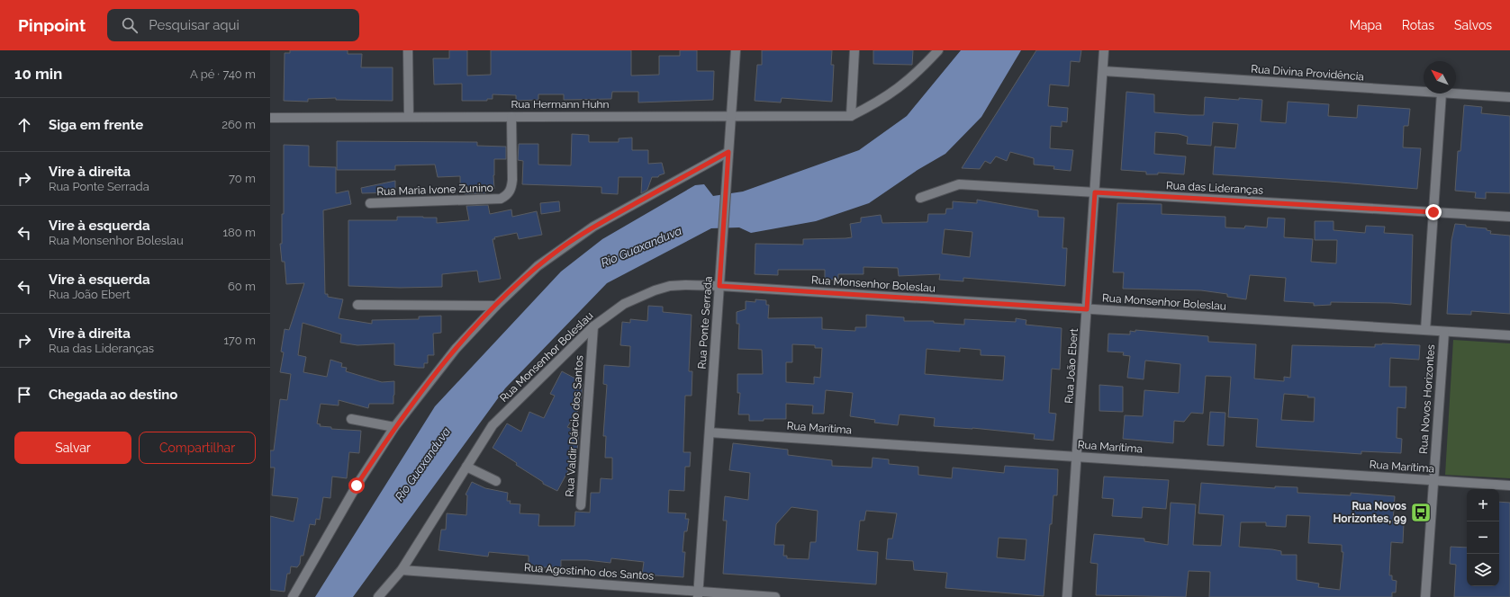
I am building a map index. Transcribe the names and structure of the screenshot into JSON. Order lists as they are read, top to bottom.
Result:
{
  "streets": {
    "street": [
      "Rua Divina Providência",
      "Rua Hermann Huhn",
      "Rua das Lideranças",
      "Rua Maria Ivone Zunino",
      "Rua Monsenhor Boleslau",
      "Rua Ponte Serrada",
      "Rua João Ebert",
      "Rua Novos Horizontes",
      "Rua Valdir Dárcio dos Santos",
      "Rua Marítima",
      "Rua Agostinho dos Santos"
    ]
  },
  "crossings": [
    ["Rua Divina Providência", "Rua João Ebert"],
    ["Rua Hermann Huhn", "Rua Maria Ivone Zunino"],
    ["Rua Hermann Huhn", "Rua Ponte Serrada"],
    ["Rua das Lideranças", "Rua João Ebert"],
    ["Rua das Lideranças", "Rua Novos Horizontes"],
    ["Rua Monsenhor Boleslau", "Rua Ponte Serrada"],
    ["Rua Monsenhor Boleslau", "Rua João Ebert"],
    ["Rua Monsenhor Boleslau", "Rua Novos Horizontes"],
    ["Rua Monsenhor Boleslau", "Rua Valdir Dárcio dos Santos"],
    ["Rua Monsenhor Boleslau", "Rua Agostinho dos Santos"],
    ["Rua Ponte Serrada", "Rua Marítima"],
    ["Rua Ponte Serrada", "Rua Agostinho dos Santos"],
    ["Rua João Ebert", "Rua Marítima"],
    ["Rua Novos Horizontes", "Rua Marítima"]
  ],
  "water": ["Rio Guaxanduva"],
  "places": {
    "bus stop": ["Rua Novos Horizontes, 99"]
  },
  "north": "top left",
  "page": {
    "header": "Pinpoint",
    "search": "Pesquisar aqui",
    "nav": ["Mapa", "Rotas", "Salvos"],
    "heading": ["10 min", "A pé · 740 m"],
    "list": [
      ["Siga em frente", "260 m"],
      ["Vire à direita", "Rua Ponte Serrada", "70 m"],
      ["Vire à esquerda", "Rua Monsenhor Boleslau", "180 m"],
      ["Vire à esquerda", "Rua João Ebert", "60 m"],
      ["Vire à direita", "Rua das Lideranças", "170 m"],
      "Chegada ao destino"
    ],
    "buttons": ["Salvar", "Compartilhar"],
    "map_buttons": ["+", "−"]
  }
}
